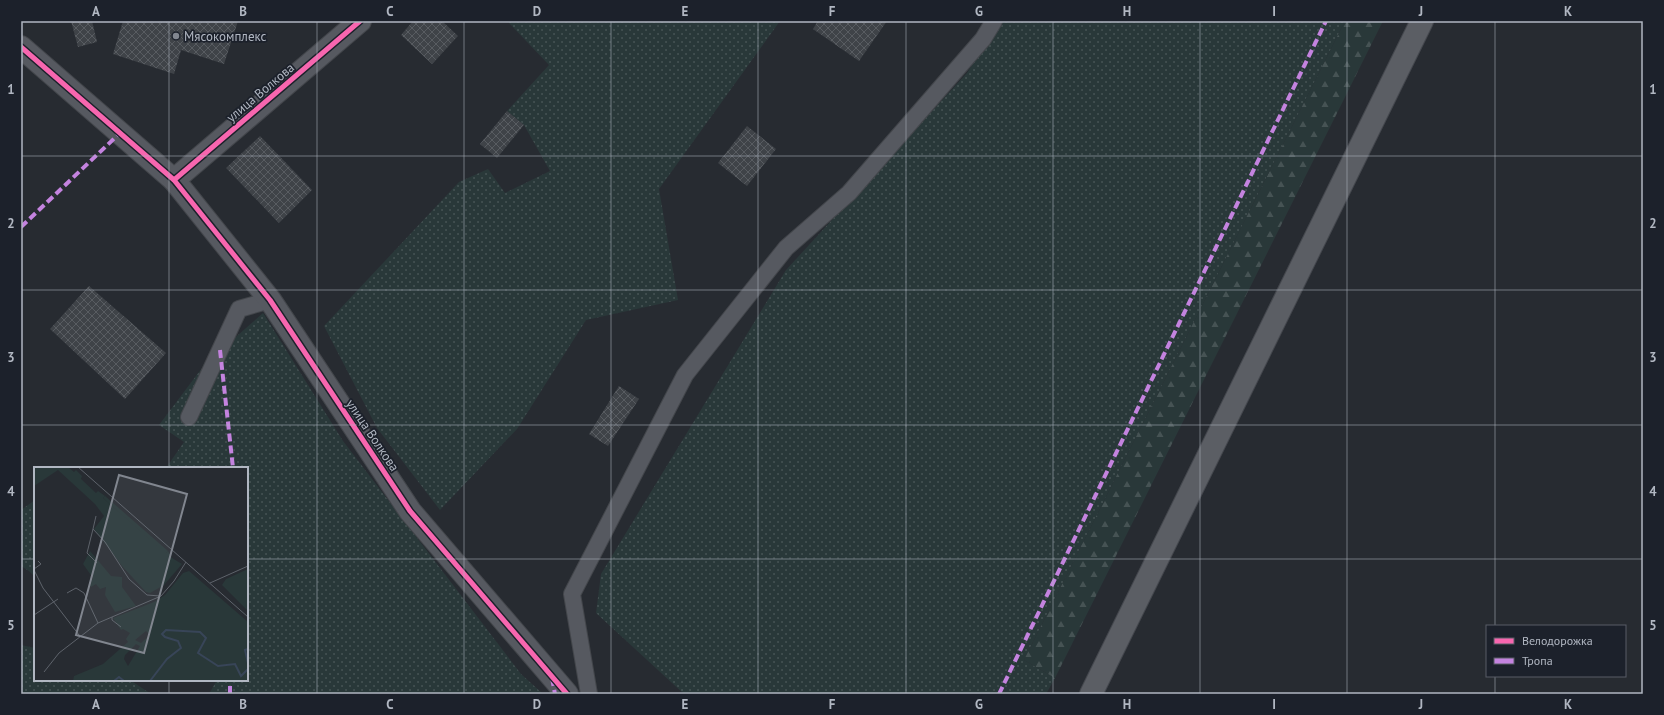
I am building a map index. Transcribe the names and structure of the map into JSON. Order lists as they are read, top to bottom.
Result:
{
  "streets": {
    "street": ["улица Волкова"]
  },
  "places": ["Мясокомплекс"],
  "legend": ["Велодорожка", "Тропа"],
  "grid": {
    "columns": [
      "A",
      "B",
      "C",
      "D",
      "E",
      "F",
      "G",
      "H",
      "I",
      "J",
      "K"
    ],
    "rows": [
      "1",
      "2",
      "3",
      "4",
      "5"
    ]
  }
}
